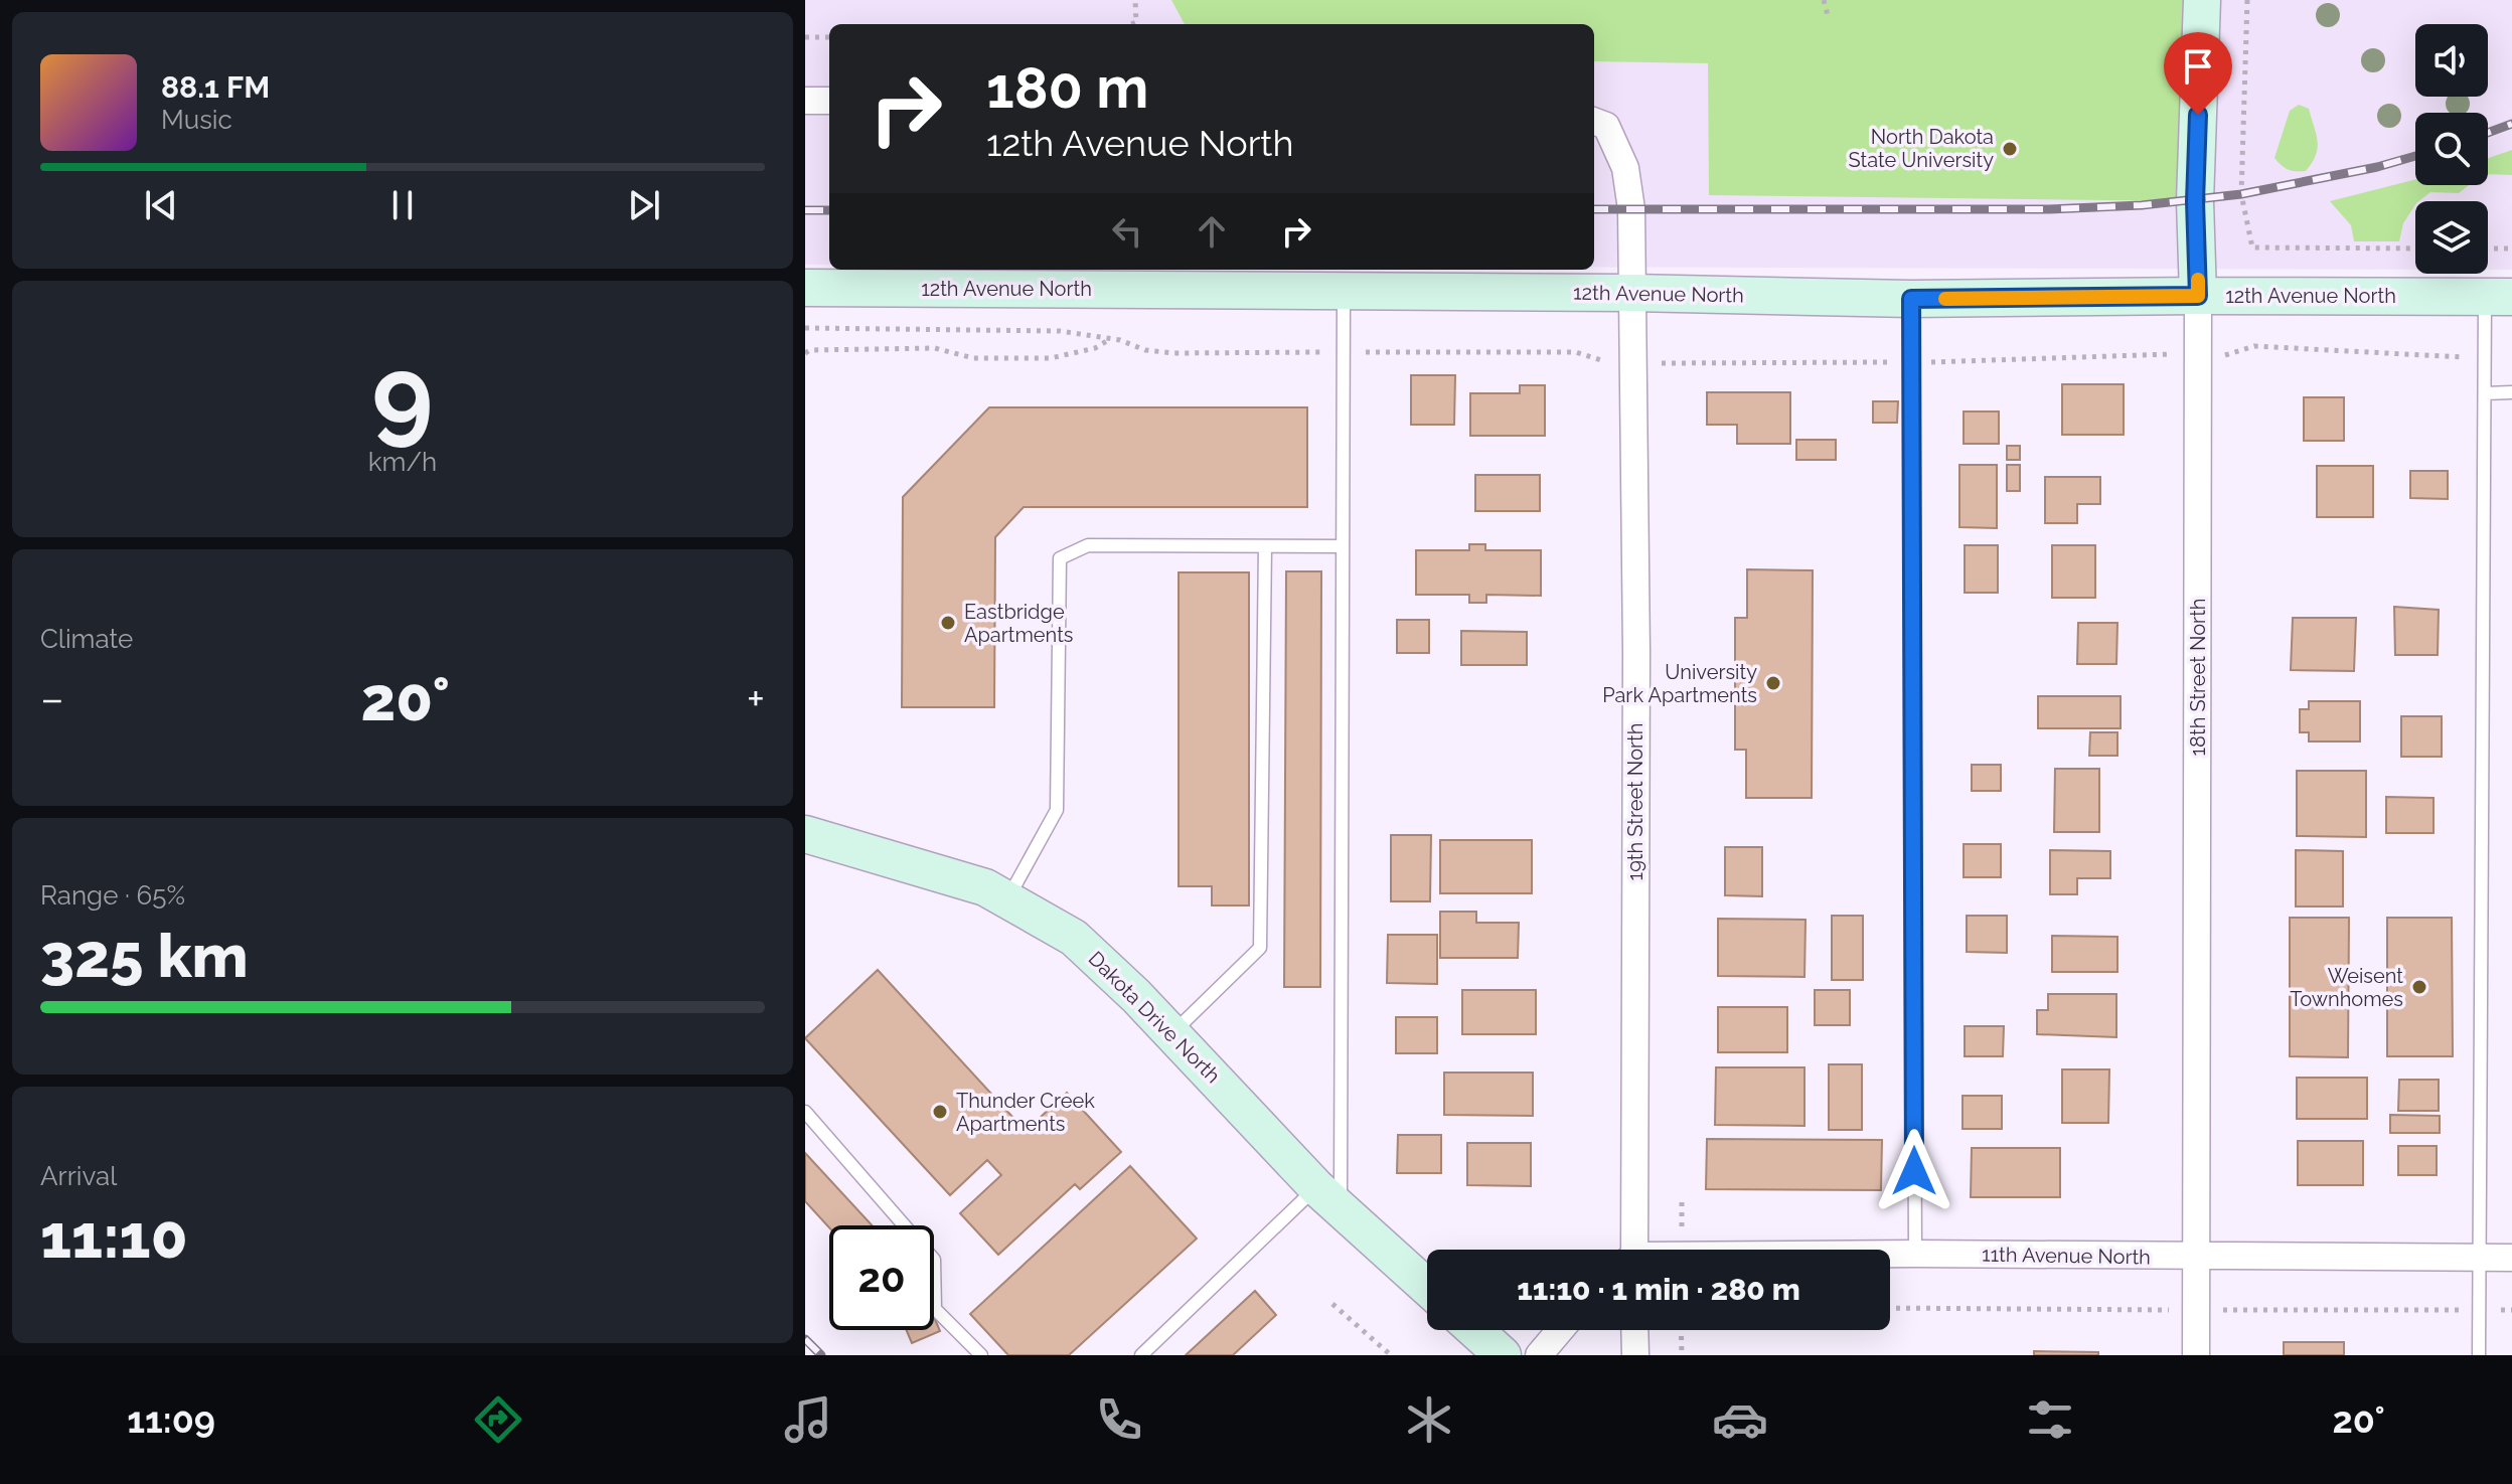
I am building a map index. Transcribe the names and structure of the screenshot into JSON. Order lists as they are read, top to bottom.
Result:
{
  "streets": {
    "main road": ["12th Avenue North", "18th Street North", "Dakota Drive North"],
    "street": ["19th Street North", "11th Avenue North"]
  },
  "crossings": [
    ["12th Avenue North", "18th Street North"],
    ["12th Avenue North", "19th Street North"],
    ["18th Street North", "11th Avenue North"]
  ],
  "places": [
    "North Dakota State University",
    "Eastbridge Apartments",
    "University Park Apartments",
    "Weisent Townhomes",
    "Thunder Creek Apartments"
  ],
  "page": {
    "turn": ["180 m", "12th Avenue North"],
    "song": ["88.1 FM", "Music"],
    "tile": [
      ["9", "km/h"],
      "Climate",
      ["Range · 65%", "325 km"],
      ["Arrival", "11:10"]
    ],
    "heat": ["−", "20°", "+"],
    "limit": "20",
    "trip": "11:10 · 1 min · 280 m",
    "tabs": ["11:09", "20°"]
  }
}
